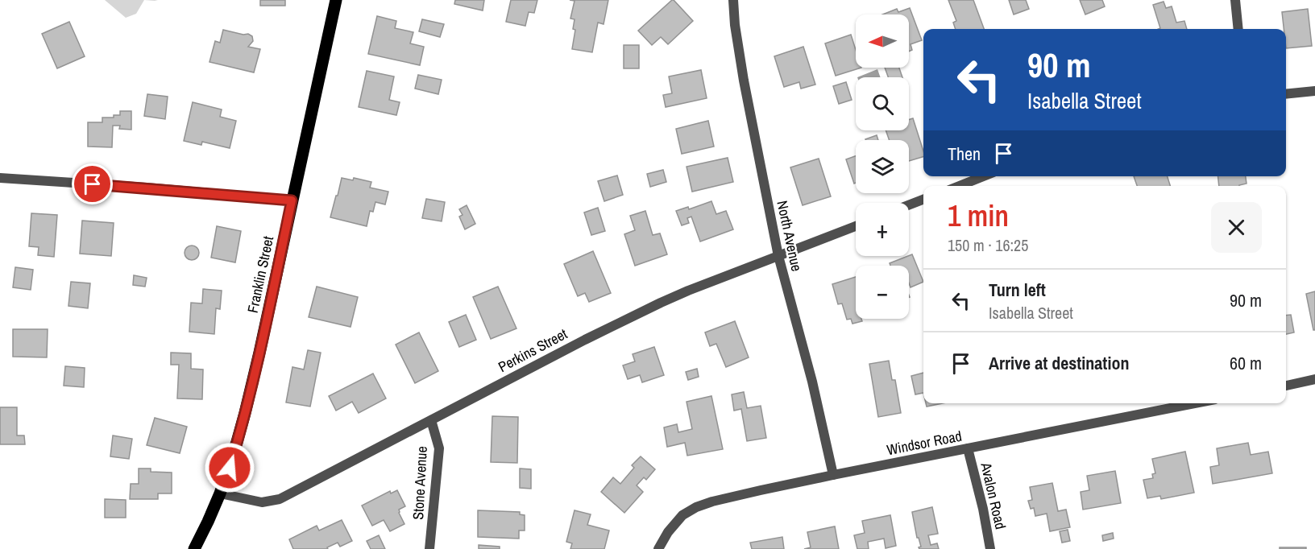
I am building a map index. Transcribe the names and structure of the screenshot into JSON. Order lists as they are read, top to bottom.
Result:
{
  "streets": {
    "main road": ["Franklin Street"],
    "street": [
      "North Avenue",
      "Perkins Street",
      "Windsor Road",
      "Stone Avenue",
      "Avalon Road"
    ]
  },
  "crossings": [
    ["North Avenue", "Perkins Street"],
    ["North Avenue", "Windsor Road"],
    ["Franklin Street", "Perkins Street"],
    ["Perkins Street", "Stone Avenue"],
    ["Windsor Road", "Avalon Road"]
  ],
  "north": "left",
  "page": {
    "map_buttons": ["+", "−"],
    "turn": ["90 m", "Isabella Street"],
    "then": "Then",
    "heading": ["1 min", "150 m · 16:25"],
    "list": [
      {
        "name": "Turn left",
        "note": "Isabella Street",
        "value": "90 m"
      },
      {
        "name": "Arrive at destination",
        "value": "60 m"
      }
    ]
  }
}
